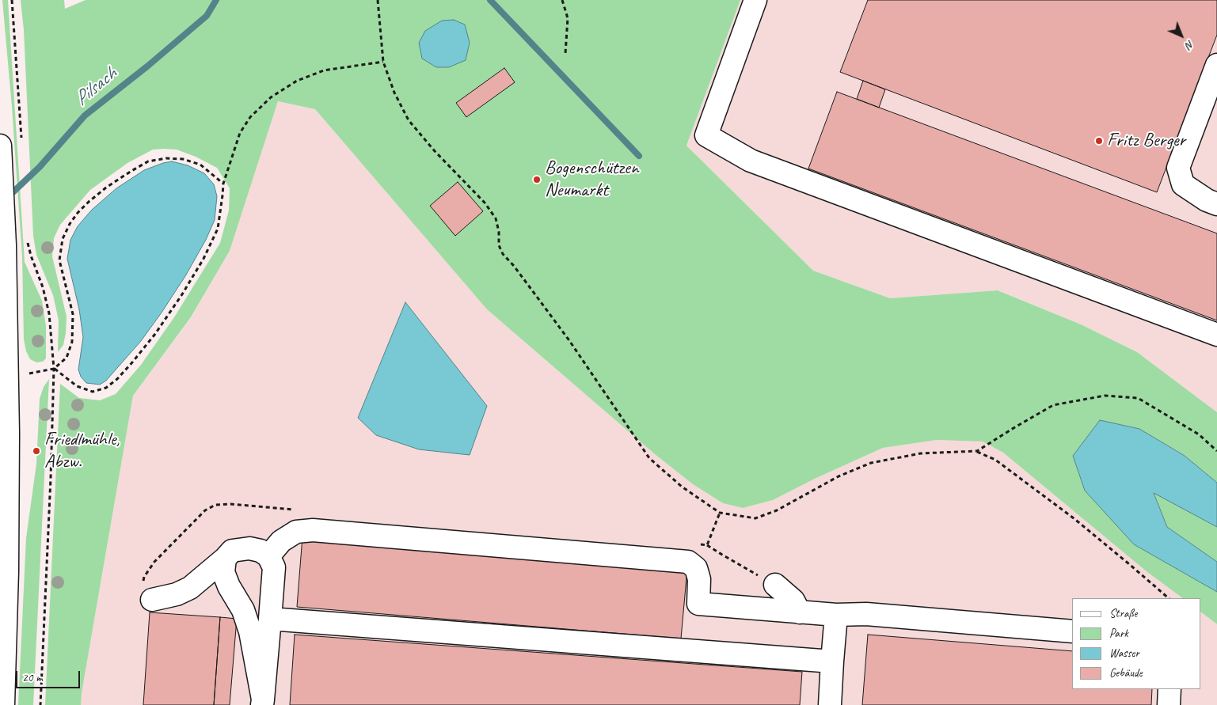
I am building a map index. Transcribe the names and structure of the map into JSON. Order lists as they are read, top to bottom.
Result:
{
  "water": ["Pilsach"],
  "places": ["Fritz Berger", "Bogenschützen Neumarkt", "Friedlmühle, Abzw."],
  "legend": [
    "Straße",
    "Park",
    "Wasser",
    "Gebäude"
  ],
  "scale_bar": "20 m",
  "north": "bottom right"
}
